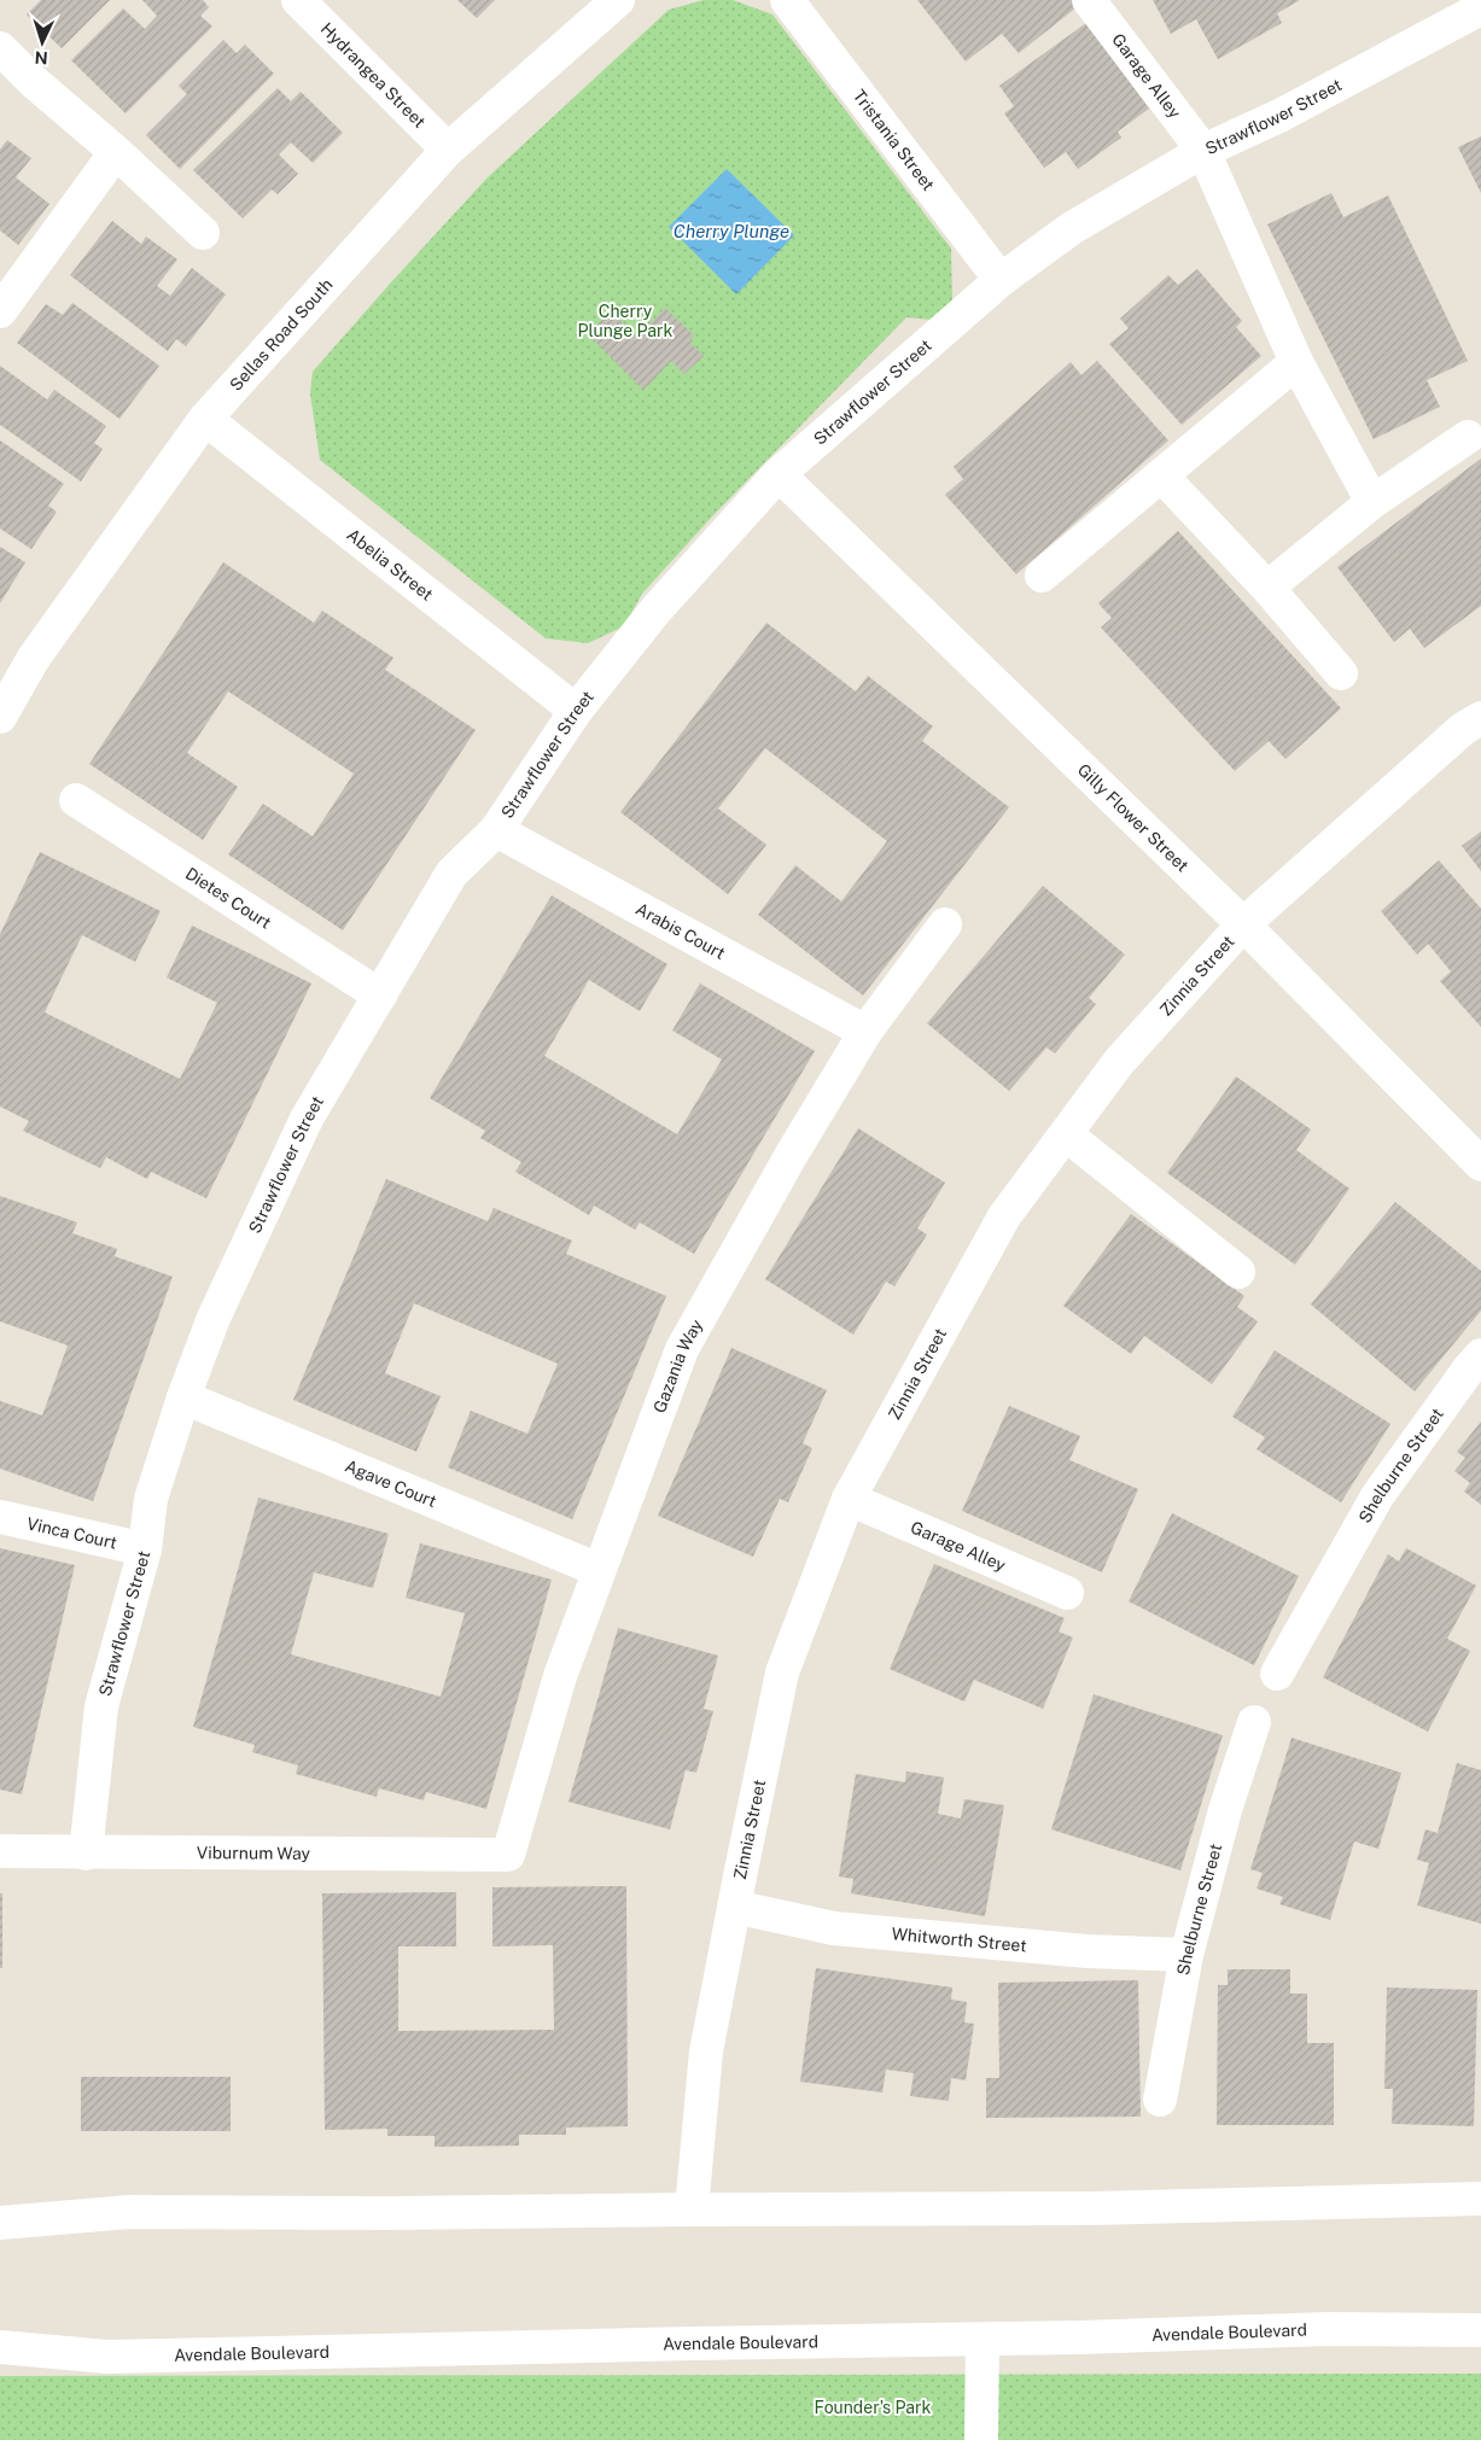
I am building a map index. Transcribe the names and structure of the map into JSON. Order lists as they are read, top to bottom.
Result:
{
  "streets": {
    "street": [
      "Hydrangea Street",
      "Garage Alley",
      "Strawflower Street",
      "Tristania Street",
      "Sellas Road South",
      "Abelia Street",
      "Gilly Flower Street",
      "Dietes Court",
      "Arabis Court",
      "Zinnia Street",
      "Gazania Way",
      "Shelburne Street",
      "Agave Court",
      "Vinca Court",
      "Viburnum Way",
      "Whitworth Street",
      "Avendale Boulevard"
    ]
  },
  "crossings": [
    ["Hydrangea Street", "Sellas Road South"],
    ["Garage Alley", "Strawflower Street"],
    ["Garage Alley", "Zinnia Street"],
    ["Strawflower Street", "Tristania Street"],
    ["Strawflower Street", "Abelia Street"],
    ["Strawflower Street", "Gilly Flower Street"],
    ["Strawflower Street", "Dietes Court"],
    ["Strawflower Street", "Arabis Court"],
    ["Strawflower Street", "Agave Court"],
    ["Strawflower Street", "Vinca Court"],
    ["Strawflower Street", "Viburnum Way"],
    ["Sellas Road South", "Abelia Street"],
    ["Gilly Flower Street", "Zinnia Street"],
    ["Arabis Court", "Gazania Way"],
    ["Zinnia Street", "Whitworth Street"],
    ["Gazania Way", "Agave Court"],
    ["Gazania Way", "Viburnum Way"],
    ["Shelburne Street", "Whitworth Street"]
  ],
  "water": ["Cherry Plunge"],
  "parks": ["Cherry Plunge Park", "Founder's Park"],
  "north": "bottom"
}
